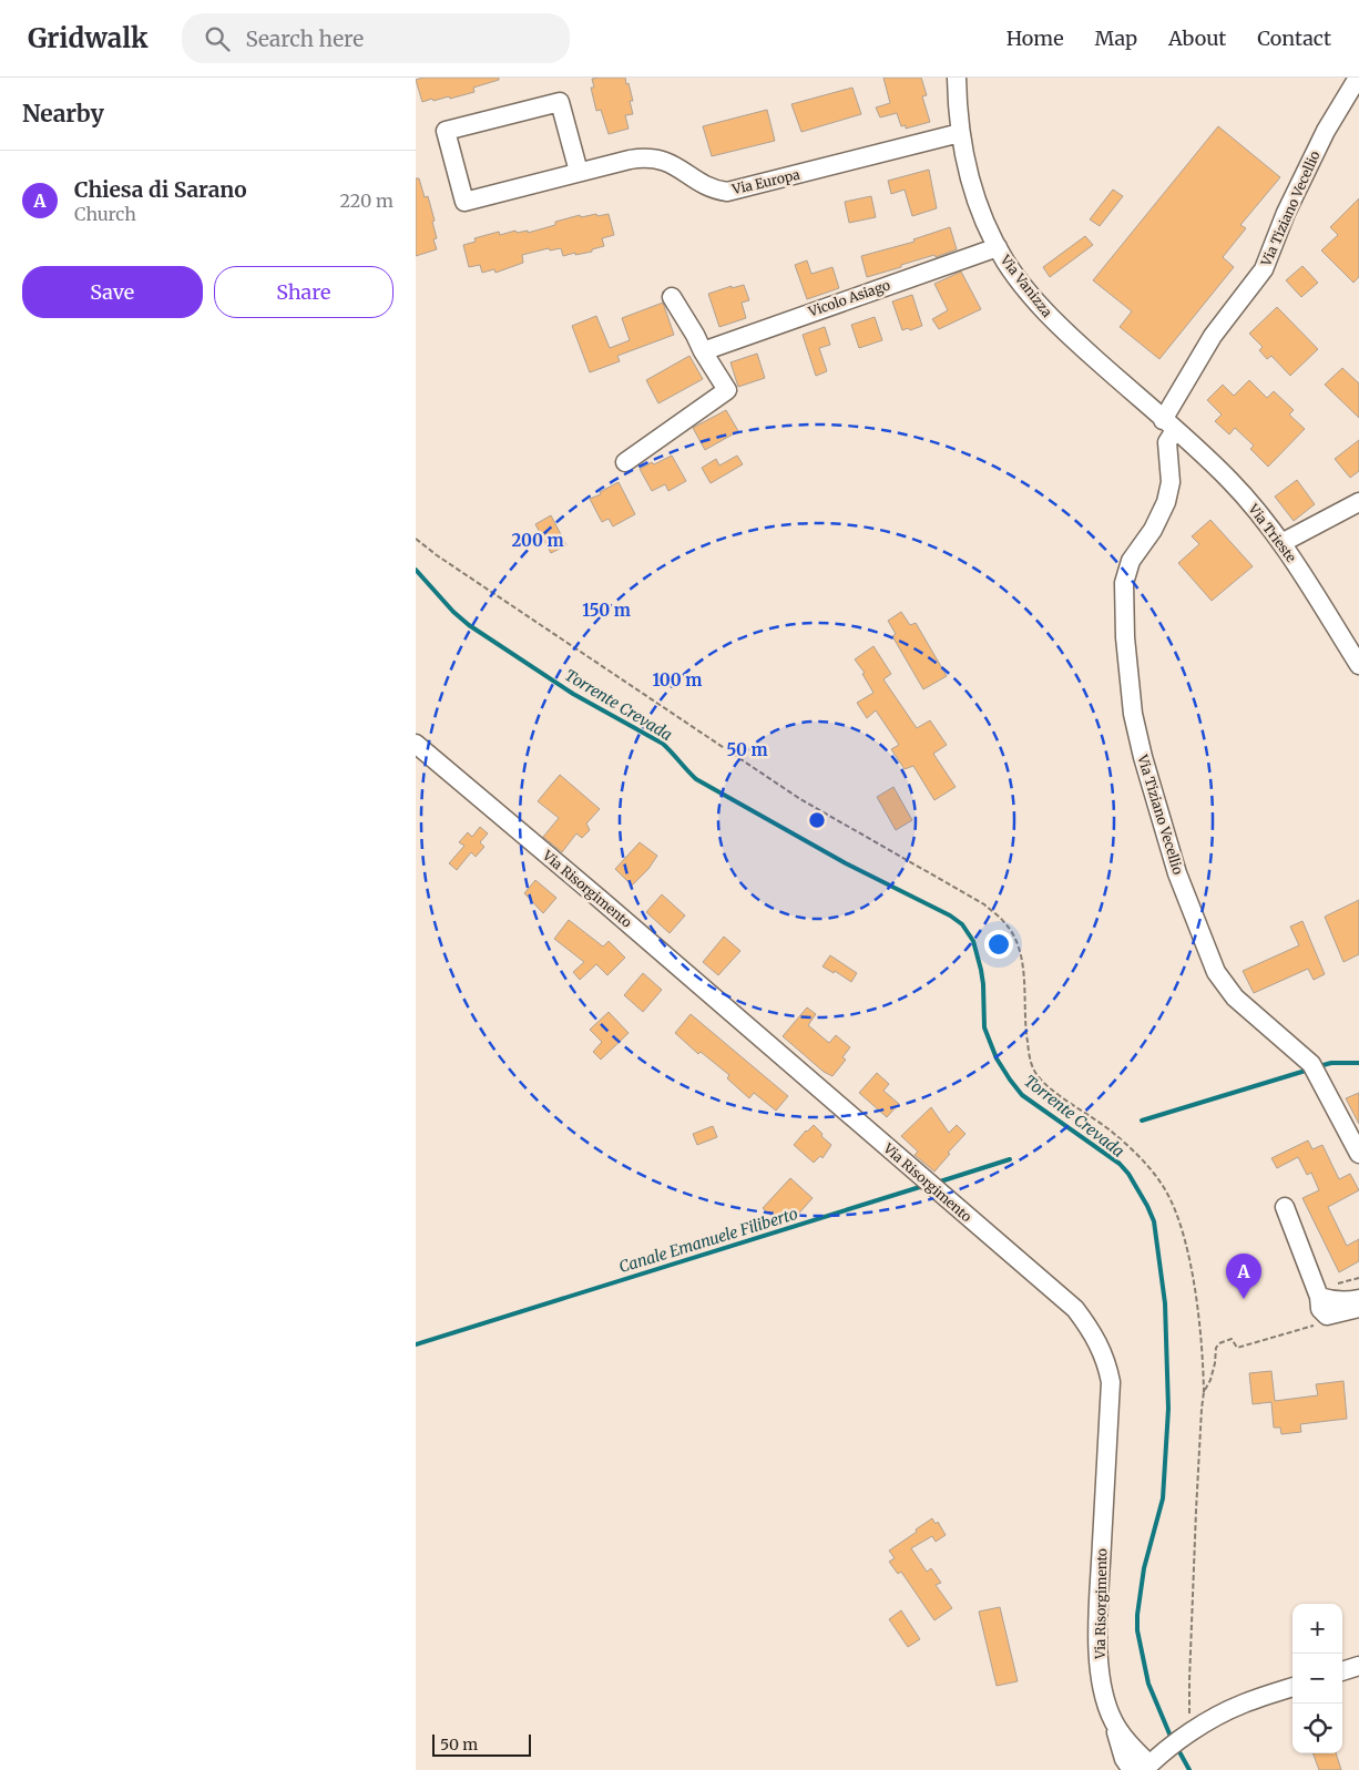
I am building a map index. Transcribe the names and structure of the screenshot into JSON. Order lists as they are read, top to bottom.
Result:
{
  "streets": {
    "street": [
      "Via Europa",
      "Via Tiziano Vecellio",
      "Via Vanizza",
      "Vicolo Asiago",
      "Via Trieste",
      "Via Risorgimento"
    ]
  },
  "crossings": [
    ["Via Europa", "Via Vanizza"],
    ["Via Tiziano Vecellio", "Via Vanizza"],
    ["Via Tiziano Vecellio", "Via Trieste"],
    ["Via Vanizza", "Vicolo Asiago"],
    ["Via Vanizza", "Via Trieste"]
  ],
  "water": ["Torrente Crevada", "Canale Emanuele Filiberto"],
  "scale_bar": "50 m",
  "page": {
    "header": "Gridwalk",
    "search": "Search here",
    "nav": [
      "Home",
      "Map",
      "About",
      "Contact"
    ],
    "heading": "Nearby",
    "list": [
      {
        "mark": "A",
        "name": "Chiesa di Sarano",
        "note": "Church",
        "value": "220 m"
      }
    ],
    "buttons": ["Save", "Share"],
    "pins": "A",
    "map_buttons": ["+", "−"],
    "scale": "50 m"
  },
  "rings": [
    "200 m",
    "150 m",
    "100 m",
    "50 m"
  ]
}
